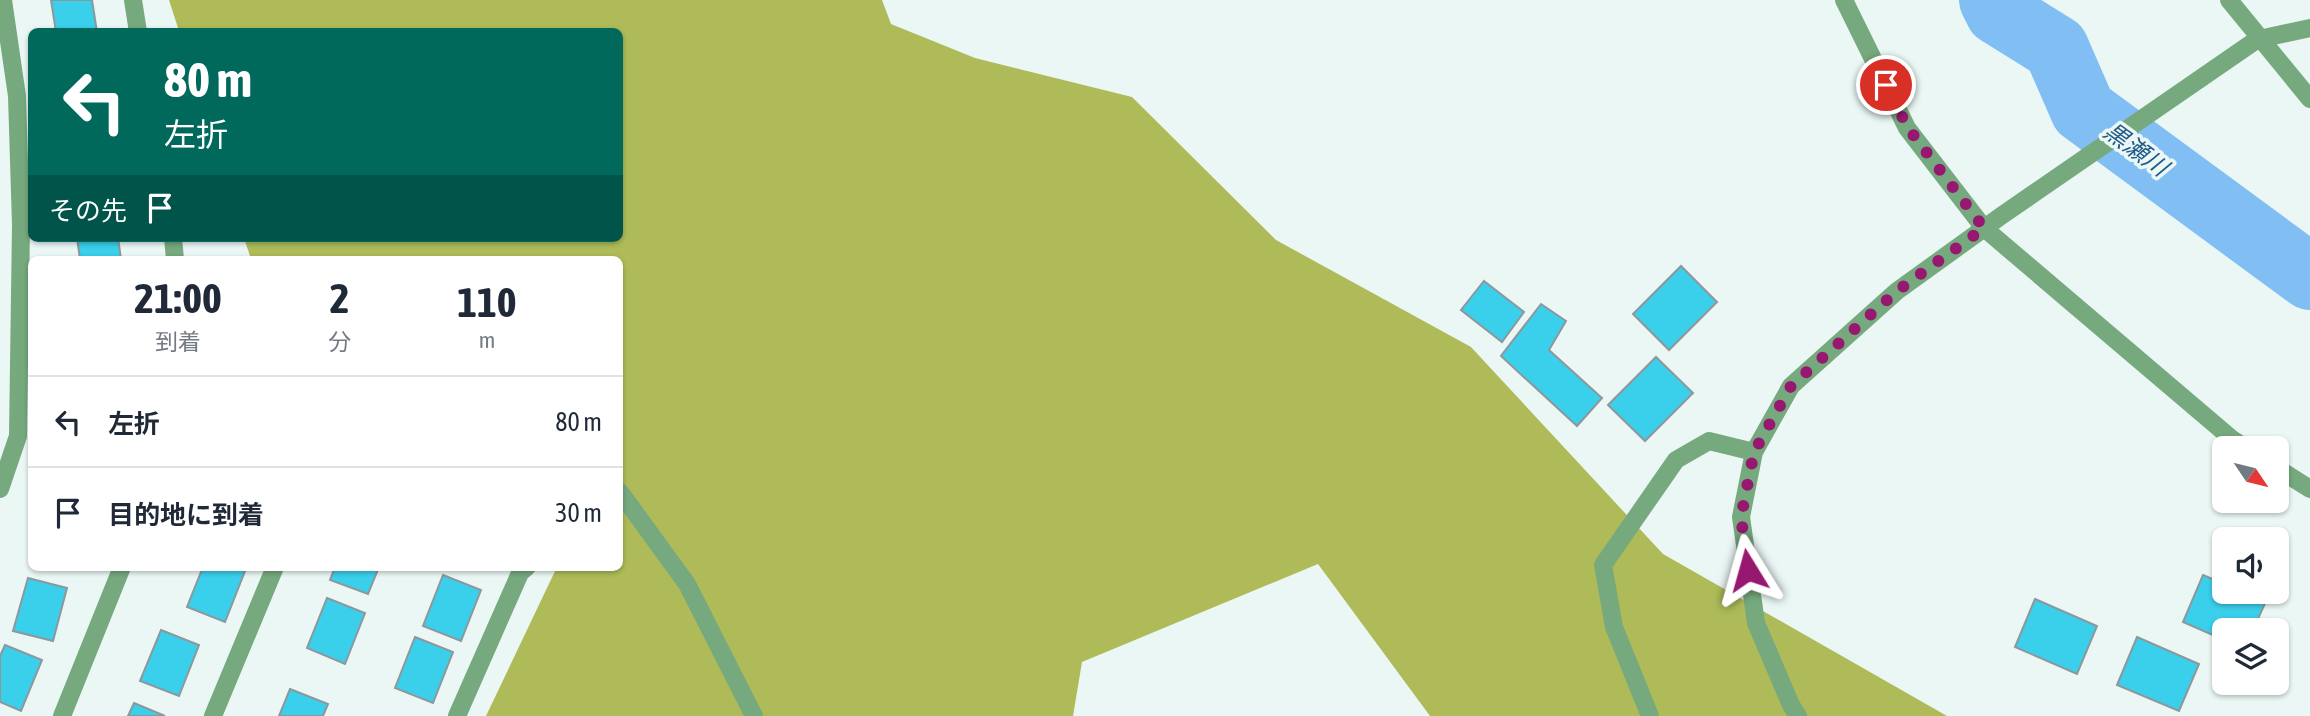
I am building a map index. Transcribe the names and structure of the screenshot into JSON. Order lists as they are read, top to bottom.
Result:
{
  "water": ["黒瀬川"],
  "north": "bottom right",
  "page": {
    "turn": ["80 m", "左折"],
    "then": "その先",
    "eta": [
      "21:00",
      "到着",
      "2",
      "分",
      "110",
      "m"
    ],
    "list": [
      {
        "name": "左折",
        "value": "80 m"
      },
      {
        "name": "目的地に到着",
        "value": "30 m"
      }
    ]
  }
}
